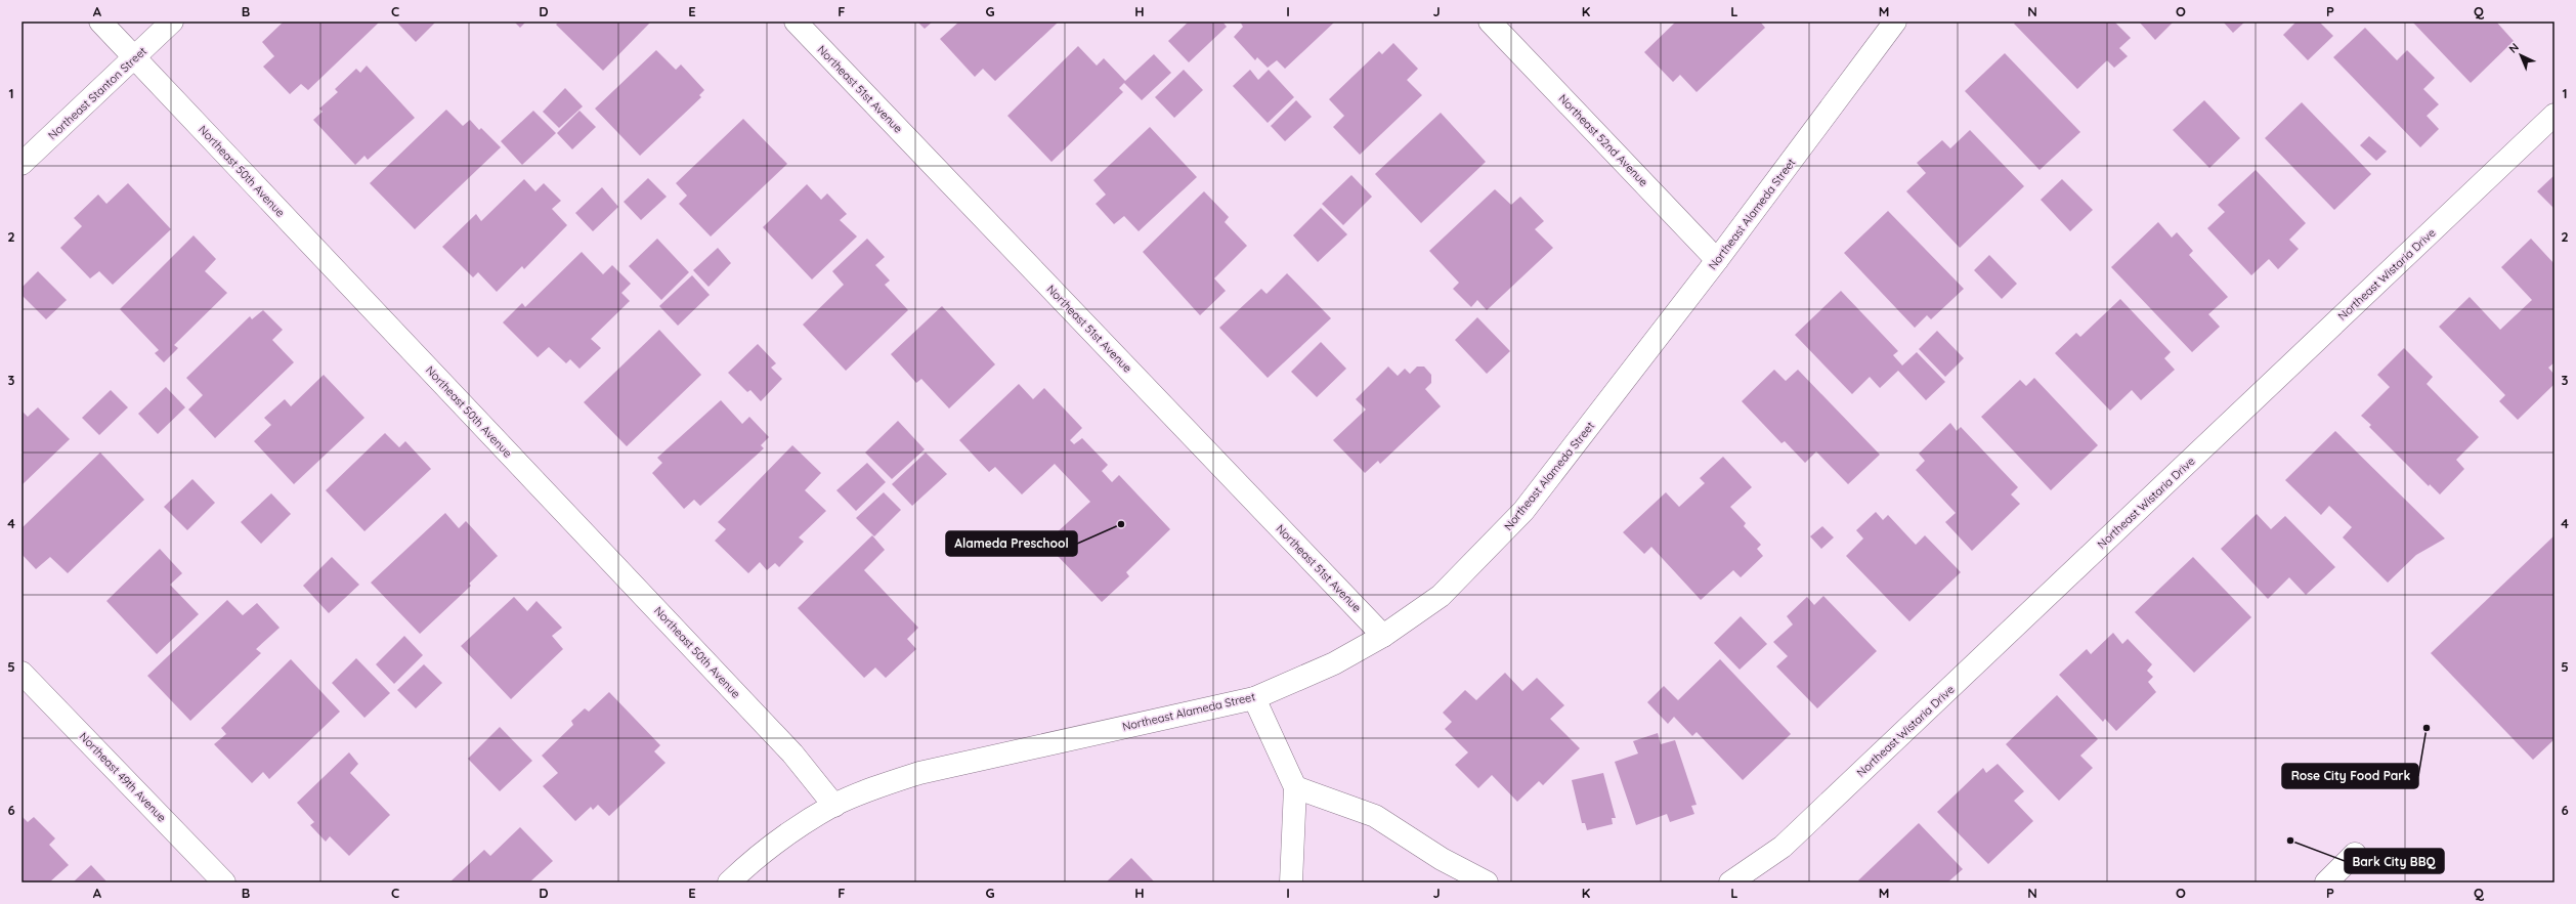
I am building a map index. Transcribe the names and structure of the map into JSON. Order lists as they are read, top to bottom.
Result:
{
  "streets": {
    "street": [
      "Northeast 51st Avenue",
      "Northeast Stanton Street",
      "Northeast 52nd Avenue",
      "Northeast 50th Avenue",
      "Northeast Alameda Street",
      "Northeast Wistaria Drive",
      "Northeast 49th Avenue"
    ]
  },
  "crossings": [
    ["Northeast 51st Avenue", "Northeast Alameda Street"],
    ["Northeast Stanton Street", "Northeast 50th Avenue"],
    ["Northeast 52nd Avenue", "Northeast Alameda Street"],
    ["Northeast 50th Avenue", "Northeast Alameda Street"]
  ],
  "places": ["Alameda Preschool", "Rose City Food Park", "Bark City BBQ"],
  "north": "top left",
  "grid": {
    "columns": [
      "A",
      "B",
      "C",
      "D",
      "E",
      "F",
      "G",
      "H",
      "I",
      "J",
      "K",
      "L",
      "M",
      "N",
      "O",
      "P",
      "Q"
    ],
    "rows": [
      "1",
      "2",
      "3",
      "4",
      "5",
      "6"
    ]
  }
}
